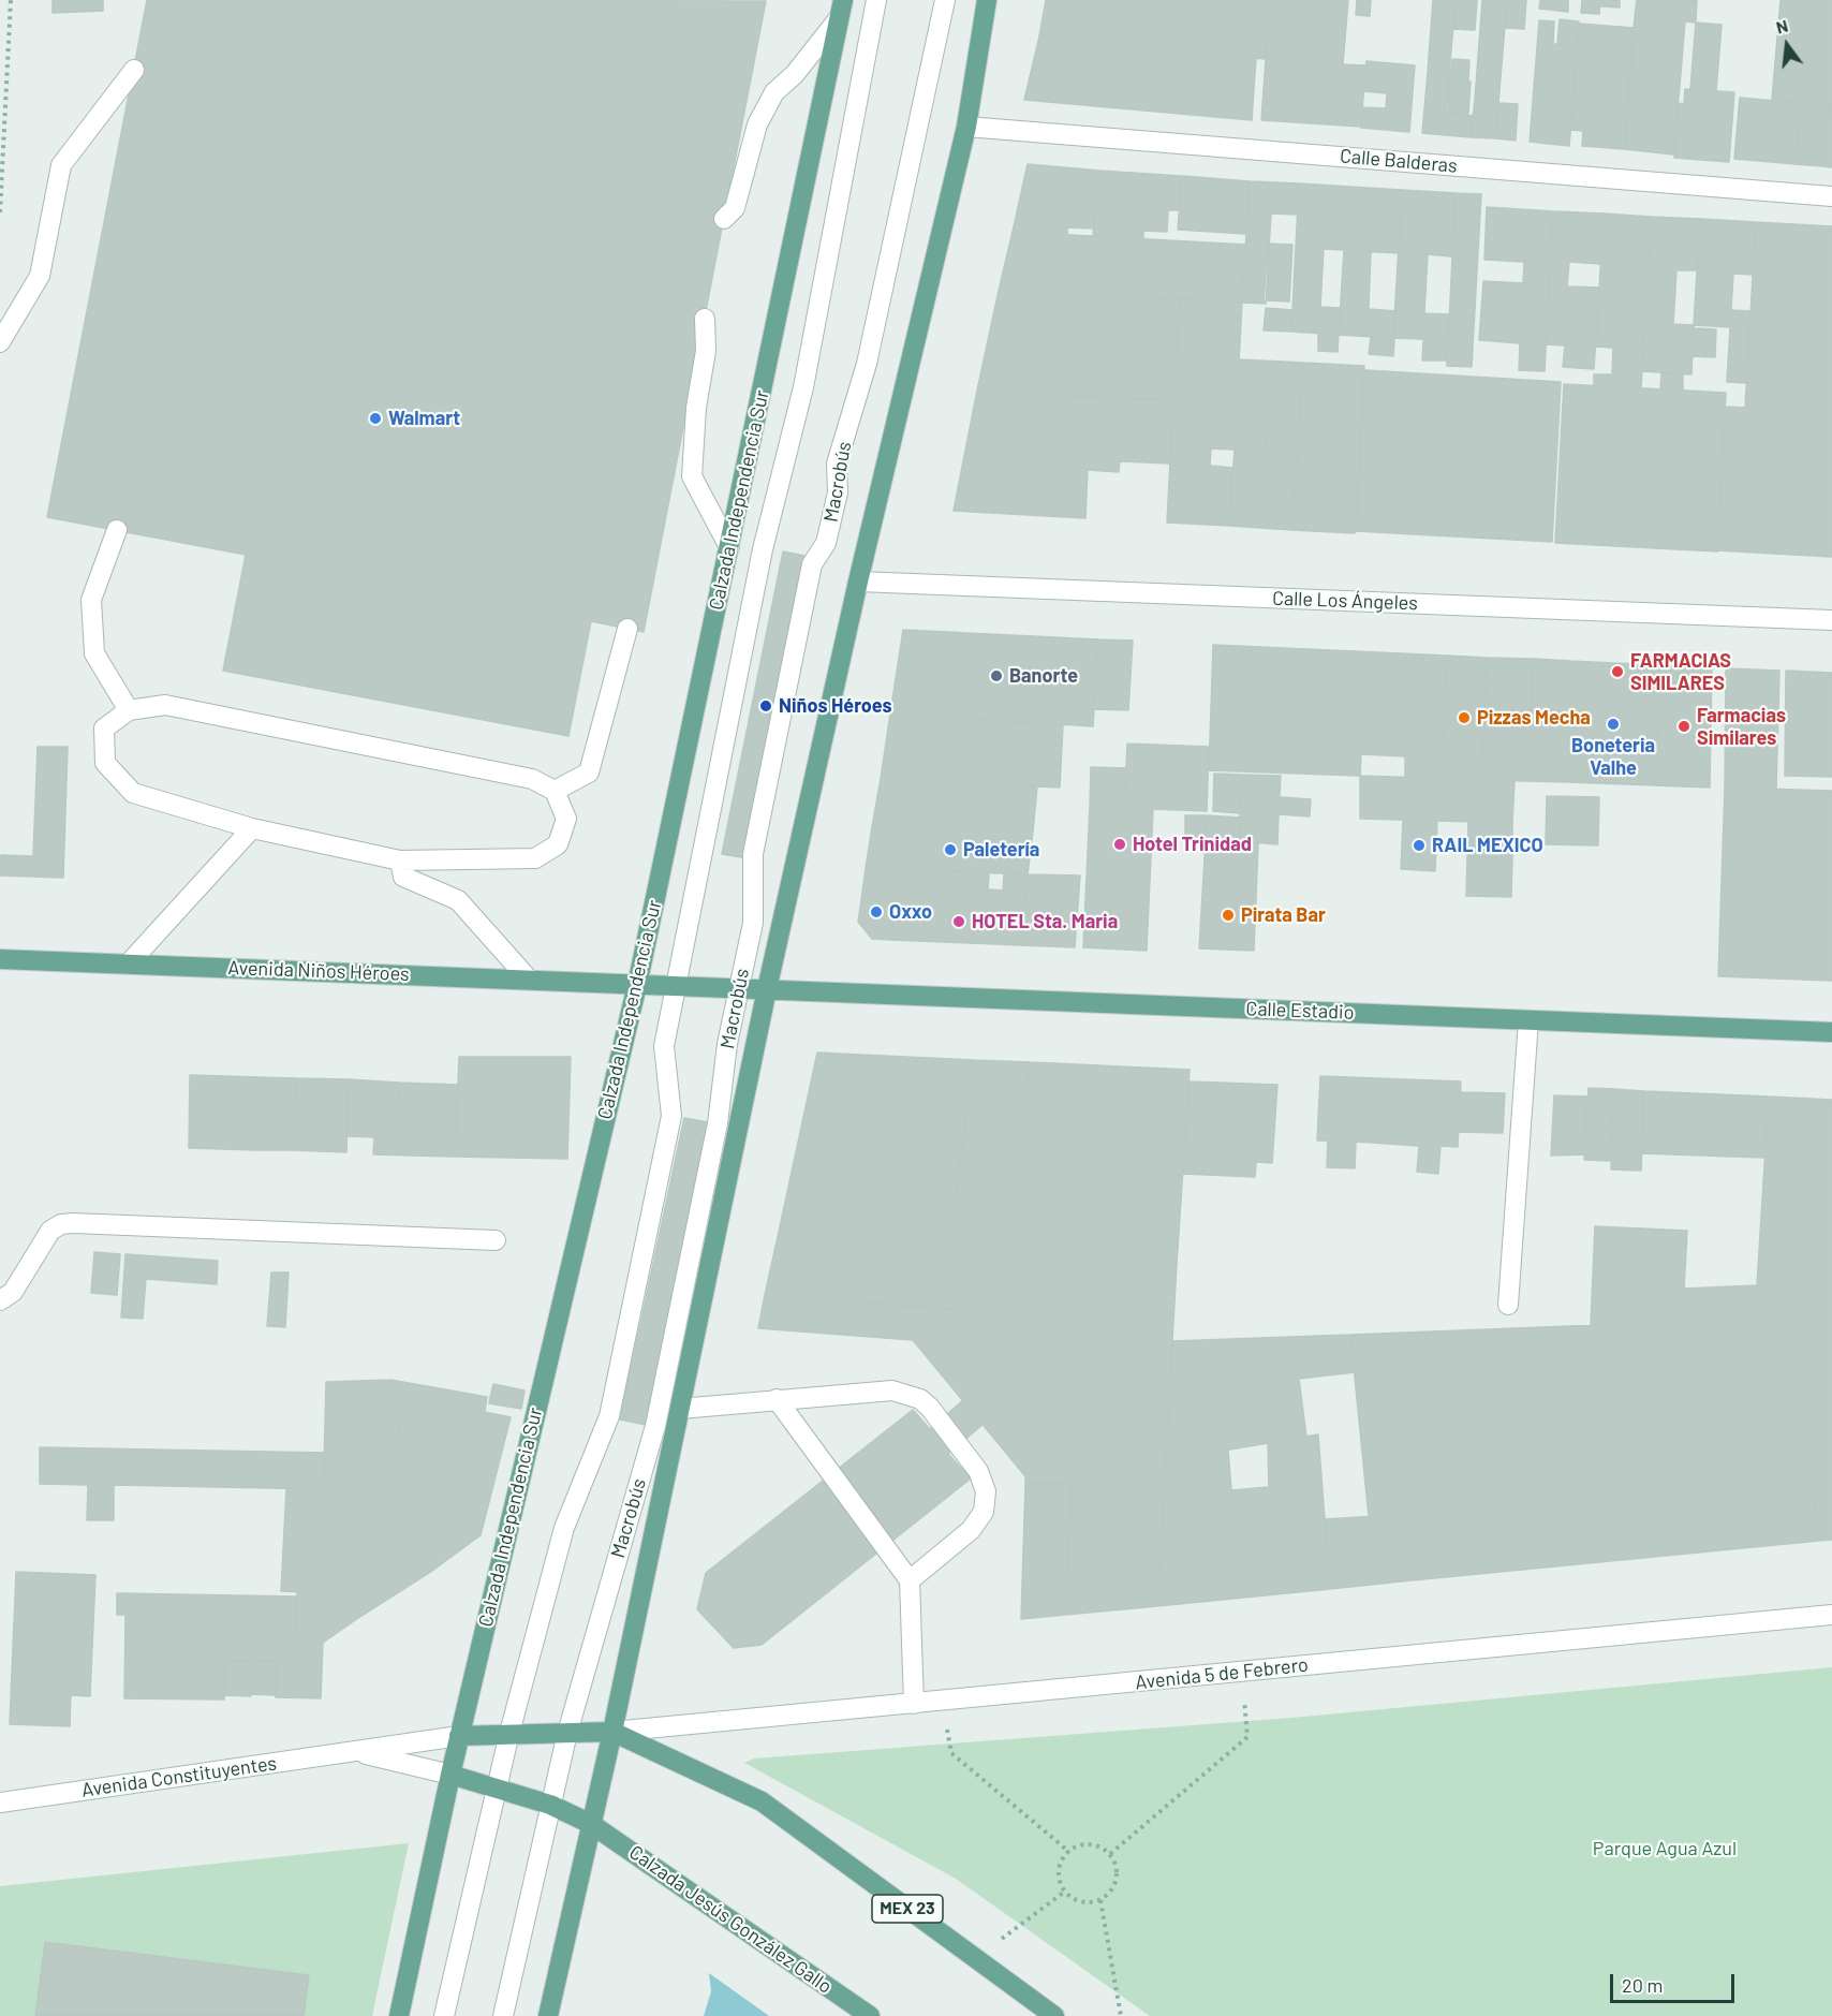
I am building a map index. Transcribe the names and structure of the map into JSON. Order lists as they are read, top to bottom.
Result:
{
  "streets": {
    "main road": [
      "Calzada Independencia Sur",
      "Avenida Niños Héroes",
      "Calle Estadio",
      "MEX 23",
      "Calzada Jesús González Gallo"
    ],
    "street": [
      "Calle Balderas",
      "Macrobús",
      "Calle Los Ángeles",
      "Avenida 5 de Febrero",
      "Avenida Constituyentes"
    ]
  },
  "crossings": [
    ["Macrobús", "Calle Estadio"],
    ["Macrobús", "MEX 23"],
    ["Macrobús", "Calzada Jesús González Gallo"],
    ["Calzada Independencia Sur", "Avenida Niños Héroes"],
    ["Calzada Independencia Sur", "Avenida Constituyentes"],
    ["Calzada Independencia Sur", "MEX 23"],
    ["Calzada Independencia Sur", "Calzada Jesús González Gallo"],
    ["Avenida Niños Héroes", "Calle Estadio"],
    ["Avenida 5 de Febrero", "MEX 23"],
    ["Avenida Constituyentes", "MEX 23"],
    ["Avenida Constituyentes", "Calzada Jesús González Gallo"]
  ],
  "parks": ["Parque Agua Azul"],
  "places": [
    "Walmart",
    "FARMACIAS SIMILARES",
    "Banorte",
    "Niños Héroes",
    "Pizzas Mecha",
    "Boneteria Valhe",
    "Farmacias Similares",
    "Hotel Trinidad",
    "RAIL MEXICO",
    "Paletería",
    "Oxxo",
    "Pirata Bar",
    "HOTEL Sta. Maria"
  ],
  "scale_bar": "20 m",
  "north": "top"
}
